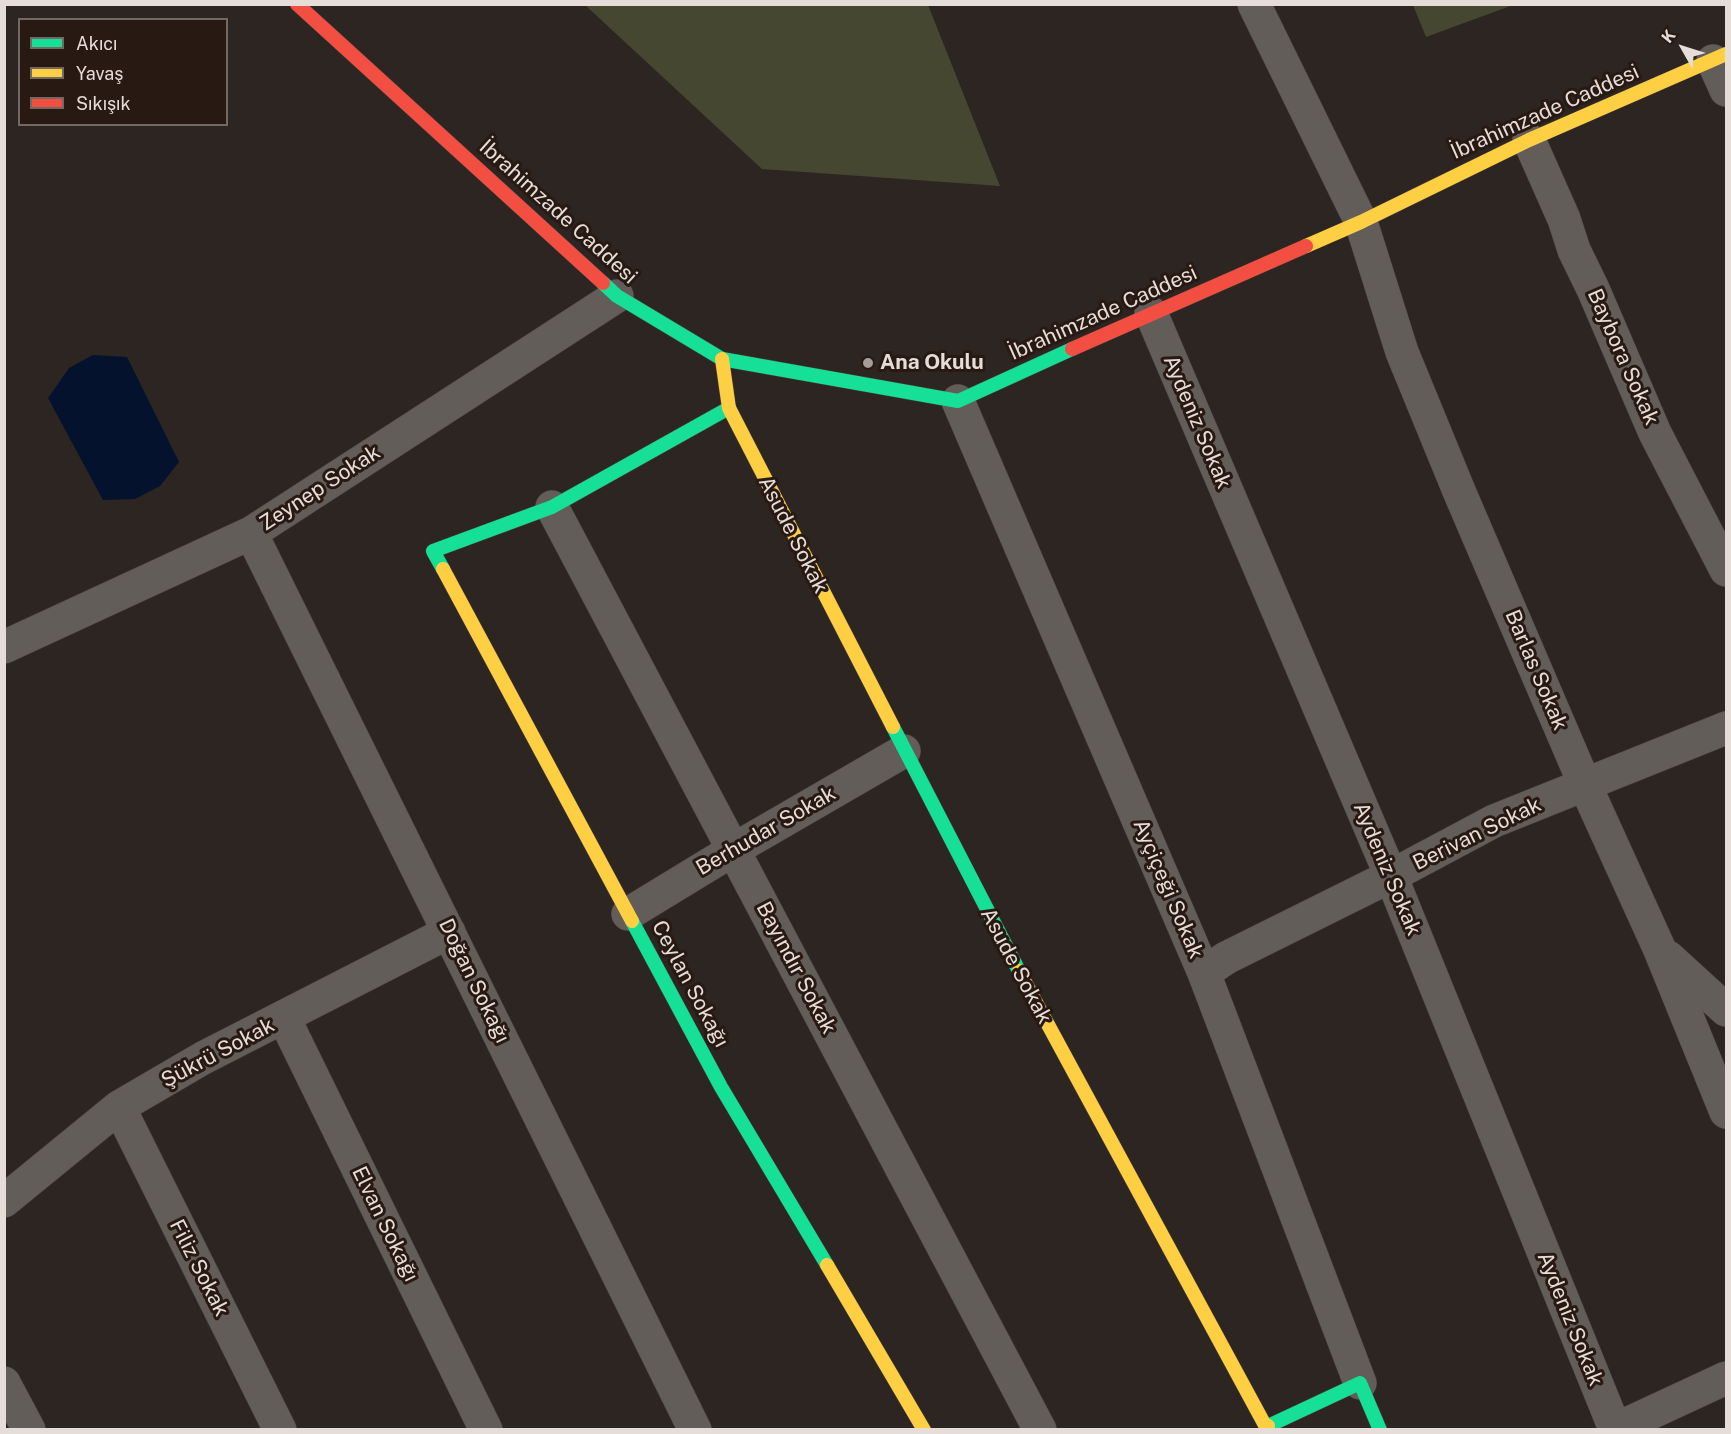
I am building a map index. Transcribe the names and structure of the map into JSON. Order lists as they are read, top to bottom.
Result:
{
  "streets": {
    "street": [
      "İbrahimzade Caddesi",
      "Baybora Sokak",
      "Aydeniz Sokak",
      "Zeynep Sokak",
      "Asude Sokak",
      "Barlas Sokak",
      "Berhudar Sokak",
      "Berivan Sokak",
      "Ayçiçeği Sokak",
      "Bayındır Sokak",
      "Doğan Sokağı",
      "Ceylan Sokağı",
      "Şükrü Sokak",
      "Elvan Sokağı",
      "Filiz Sokak"
    ]
  },
  "crossings": [
    ["İbrahimzade Caddesi", "Baybora Sokak"],
    ["İbrahimzade Caddesi", "Aydeniz Sokak"],
    ["İbrahimzade Caddesi", "Zeynep Sokak"],
    ["İbrahimzade Caddesi", "Asude Sokak"],
    ["İbrahimzade Caddesi", "Barlas Sokak"],
    ["İbrahimzade Caddesi", "Ayçiçeği Sokak"],
    ["Aydeniz Sokak", "Berivan Sokak"],
    ["Zeynep Sokak", "Doğan Sokağı"],
    ["Asude Sokak", "Berhudar Sokak"],
    ["Asude Sokak", "Ayçiçeği Sokak"],
    ["Barlas Sokak", "Berivan Sokak"],
    ["Berhudar Sokak", "Bayındır Sokak"],
    ["Berhudar Sokak", "Ceylan Sokağı"],
    ["Berivan Sokak", "Ayçiçeği Sokak"],
    ["Bayındır Sokak", "Ceylan Sokağı"],
    ["Doğan Sokağı", "Şükrü Sokak"],
    ["Şükrü Sokak", "Elvan Sokağı"],
    ["Şükrü Sokak", "Filiz Sokak"]
  ],
  "places": ["Ana Okulu"],
  "legend": ["Akıcı", "Yavaş", "Sıkışık"],
  "north": "top left"
}
